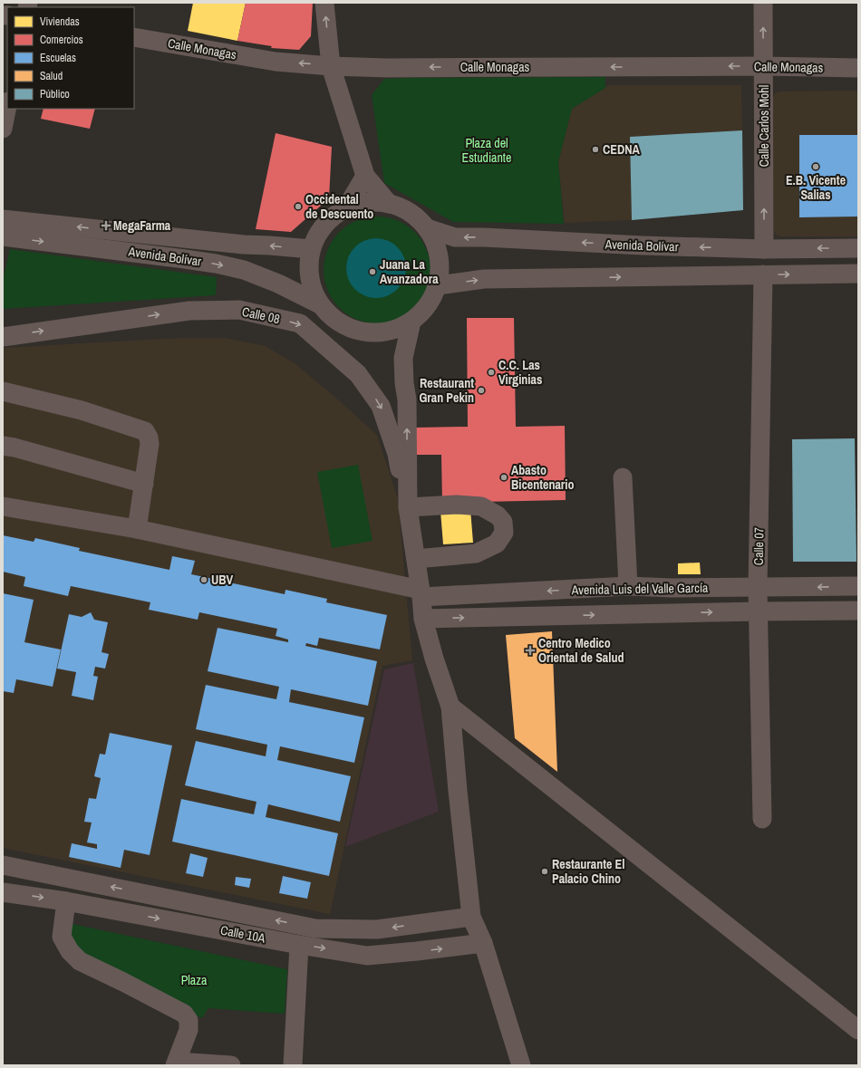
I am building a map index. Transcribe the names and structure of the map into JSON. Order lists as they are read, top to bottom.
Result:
{
  "streets": {
    "street": [
      "Calle Monagas",
      "Calle Carlos Mohl",
      "Avenida Bolívar",
      "Calle 08",
      "Calle 07",
      "Avenida Luis del Valle García",
      "Calle 10A"
    ]
  },
  "crossings": [
    ["Calle Monagas", "Calle Carlos Mohl"],
    ["Calle Carlos Mohl", "Avenida Bolívar"],
    ["Calle 07", "Avenida Luis del Valle García"]
  ],
  "one_way": ["Calle Monagas", "Calle Carlos Mohl"],
  "parks": ["Plaza del Estudiante", "Plaza"],
  "places": {
    "other": [
      "CEDNA",
      "E.B. Vicente Salias",
      "Occidental de Descuento",
      "Juana La Avanzadora",
      "C.C. Las Virginias",
      "Restaurant Gran Pekin",
      "Abasto Bicentenario",
      "UBV",
      "Restaurante El Palacio Chino"
    ],
    "health": ["MegaFarma", "Centro Medico Oriental de Salud"]
  },
  "legend": [
    "Viviendas",
    "Comercios",
    "Escuelas",
    "Salud",
    "Público"
  ]
}
